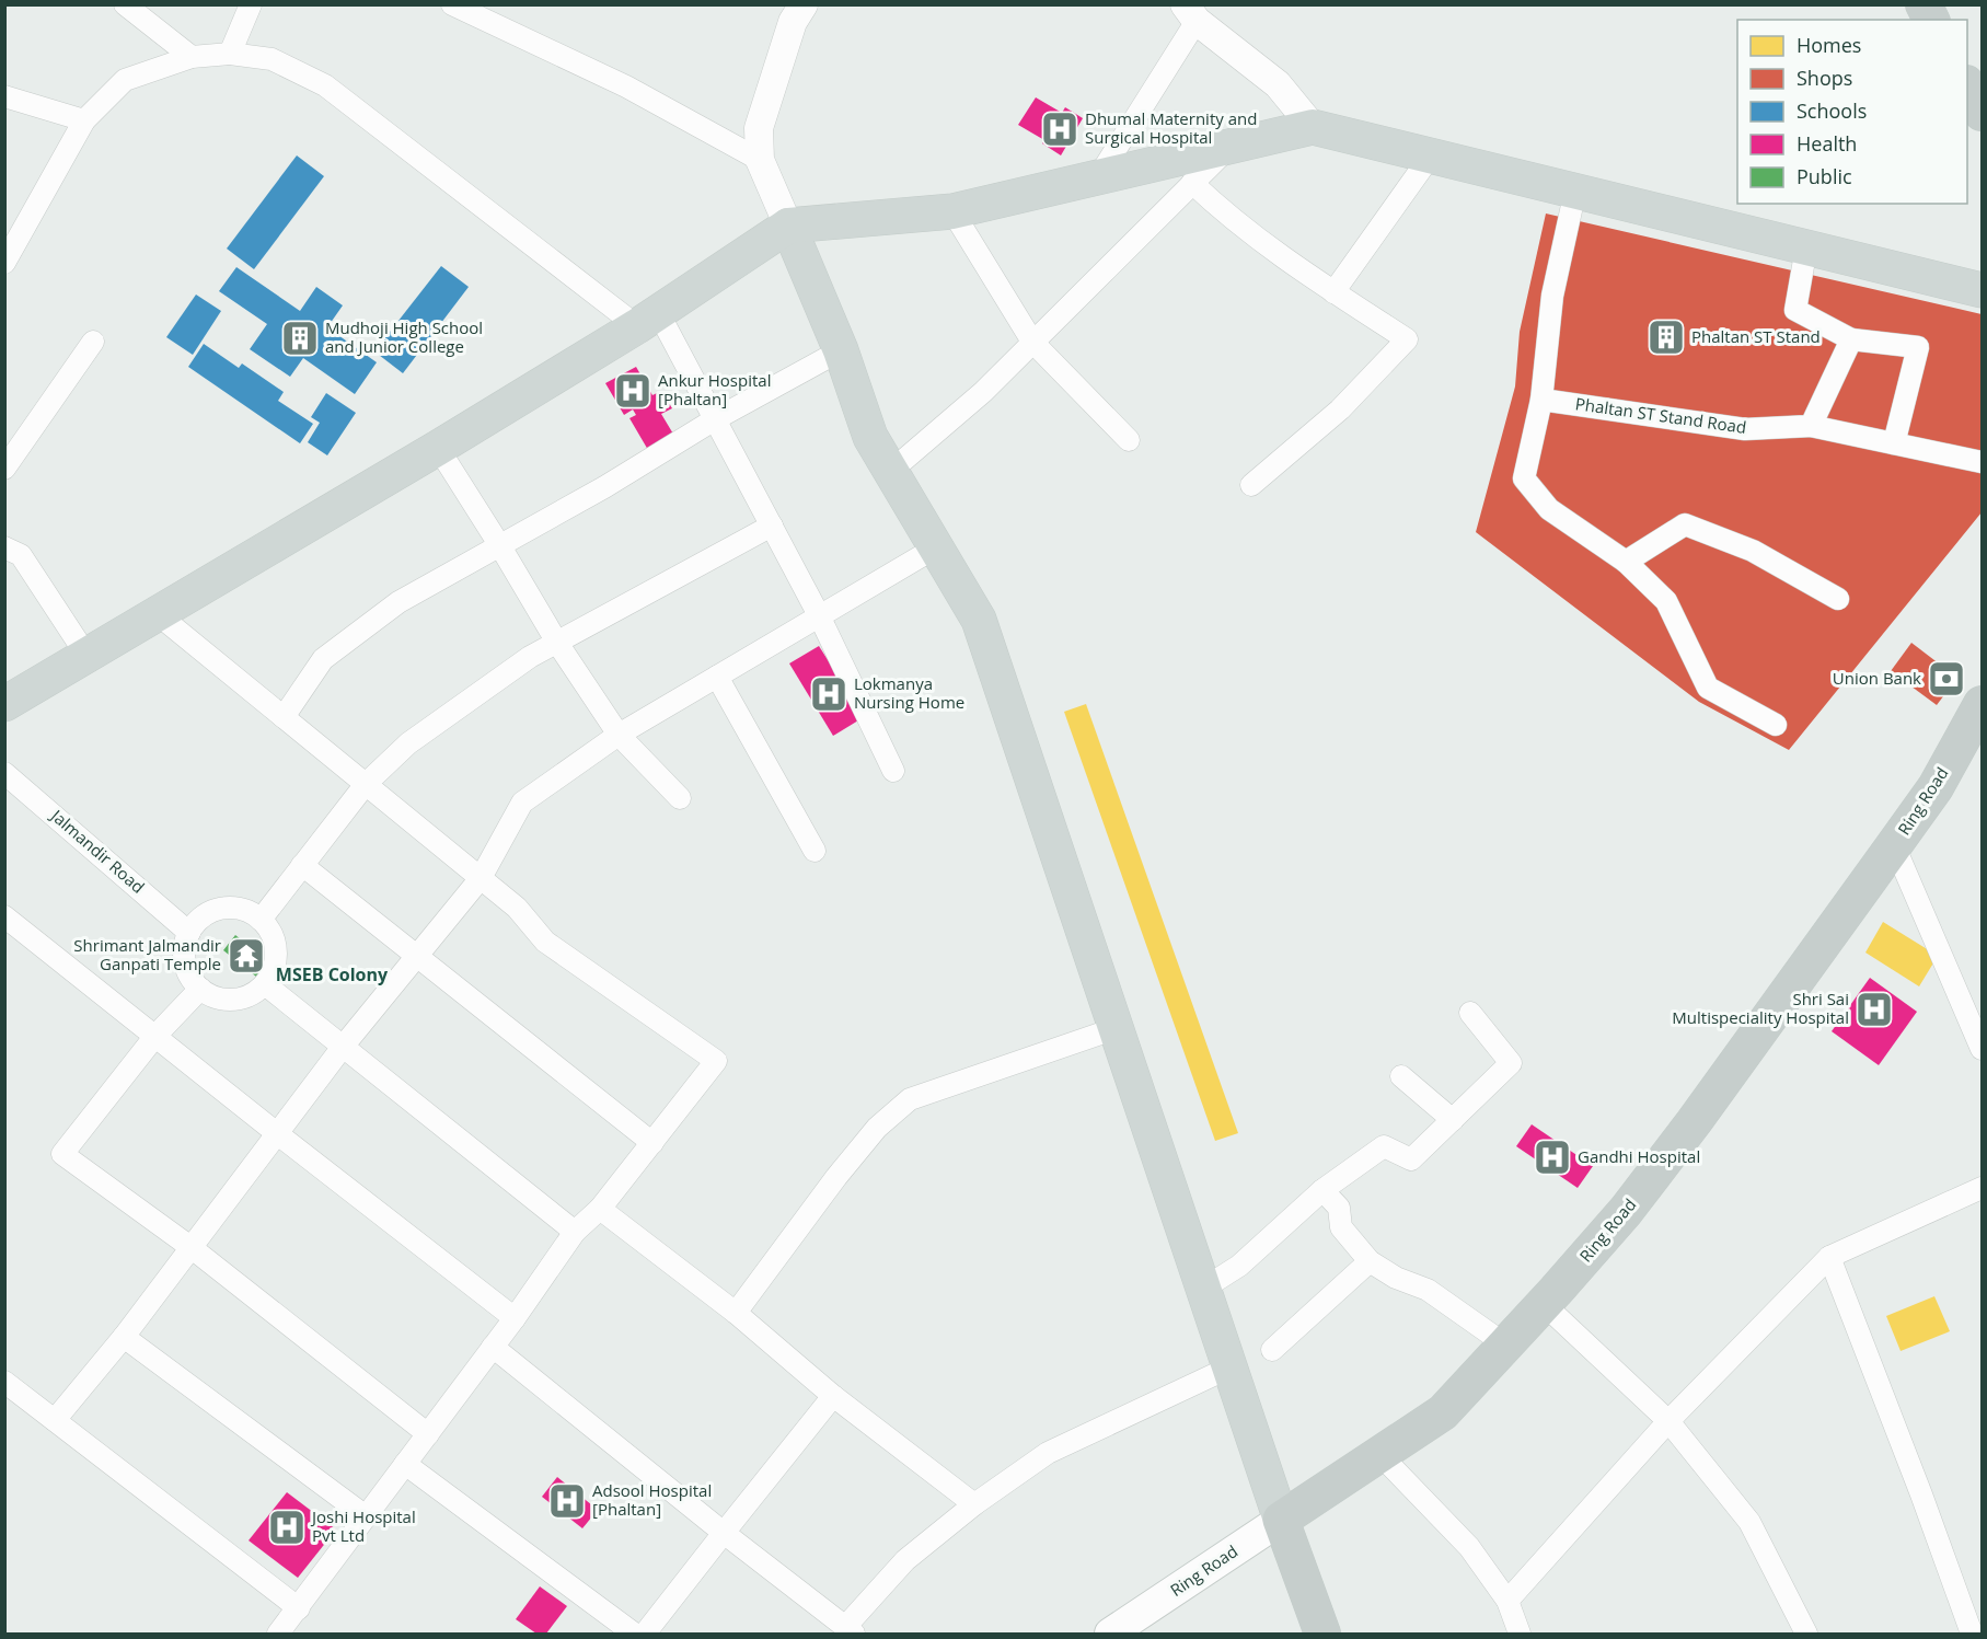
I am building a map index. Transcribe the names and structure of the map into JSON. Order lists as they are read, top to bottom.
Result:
{
  "streets": {
    "highway": ["Ring Road"],
    "street": ["Phaltan ST Stand Road", "Jalmandir Road"]
  },
  "districts": ["MSEB Colony"],
  "places": {
    "hospital": [
      "Dhumal Maternity and Surgical Hospital",
      "Ankur Hospital [Phaltan]",
      "Lokmanya Nursing Home",
      "Shri Sai Multispeciality Hospital",
      "Gandhi Hospital",
      "Adsool Hospital [Phaltan]",
      "Joshi Hospital Pvt Ltd"
    ],
    "building": ["Phaltan ST Stand", "Mudhoji High School and Junior College"],
    "bank": ["Union Bank"],
    "temple": ["Shrimant Jalmandir Ganpati Temple"]
  },
  "legend": [
    "Homes",
    "Shops",
    "Schools",
    "Health",
    "Public"
  ]
}
